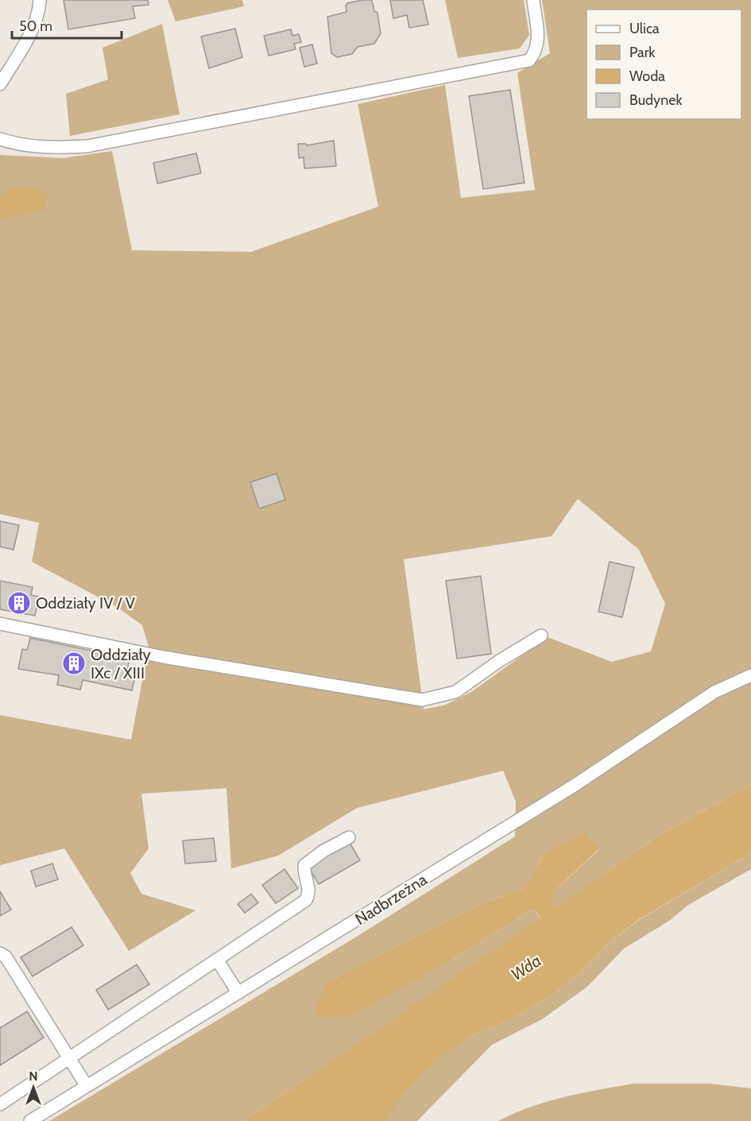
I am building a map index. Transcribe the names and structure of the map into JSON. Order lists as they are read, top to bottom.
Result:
{
  "streets": {
    "street": ["Nadbrzeżna"]
  },
  "water": ["Wda"],
  "places": {
    "building": ["Oddziały IV / V", "Oddziały IXc / XIII"]
  },
  "legend": [
    "Ulica",
    "Park",
    "Woda",
    "Budynek"
  ],
  "scale_bar": "50 m",
  "north": "top"
}
